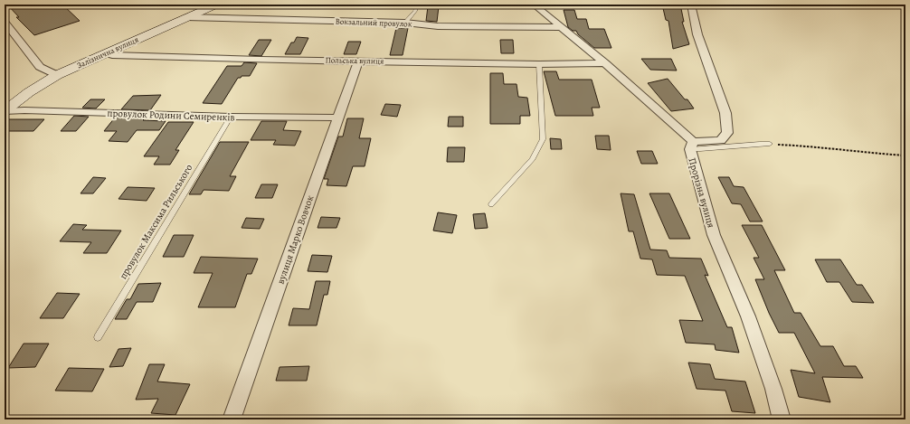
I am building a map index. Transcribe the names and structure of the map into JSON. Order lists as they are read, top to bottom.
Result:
{
  "streets": {
    "street": [
      "Вокзальний провулок",
      "Залізнична вулиця",
      "Польська вулиця",
      "провулок Родини Семиренків",
      "Прорізна вулиця",
      "вулиця Марко Вовчок"
    ],
    "lane": ["провулок Максима Рильського"]
  },
  "crossings": [
    ["Вокзальний провулок", "Залізнична вулиця"],
    ["Залізнична вулиця", "Польська вулиця"],
    ["Залізнична вулиця", "провулок Родини Семиренків"],
    ["Польська вулиця", "вулиця Марко Вовчок"],
    ["провулок Родини Семиренків", "провулок Максима Рильського"],
    ["провулок Родини Семиренків", "вулиця Марко Вовчок"]
  ]
}
